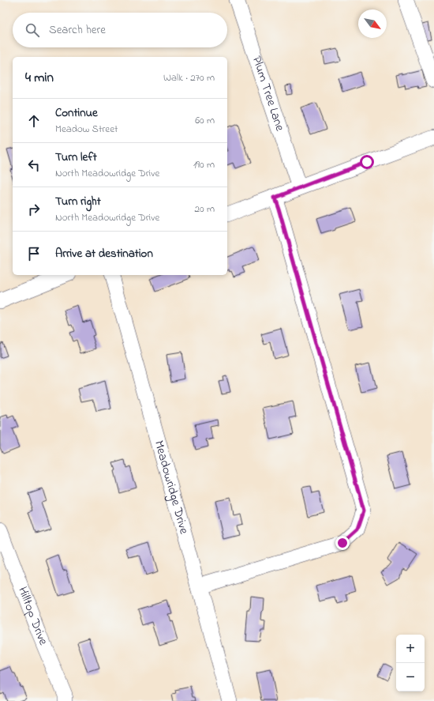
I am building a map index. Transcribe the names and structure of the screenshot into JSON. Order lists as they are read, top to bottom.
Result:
{
  "streets": {
    "street": ["Plum Tree Lane", "Meadowridge Drive", "Hilltop Drive"]
  },
  "north": "bottom right",
  "page": {
    "search": "Search here",
    "heading": ["4 min", "Walk · 270 m"],
    "list": [
      ["Continue", "Meadow Street", "60 m"],
      ["Turn left", "North Meadowridge Drive", "190 m"],
      ["Turn right", "North Meadowridge Drive", "20 m"],
      "Arrive at destination"
    ],
    "map_buttons": ["+", "−"]
  }
}
